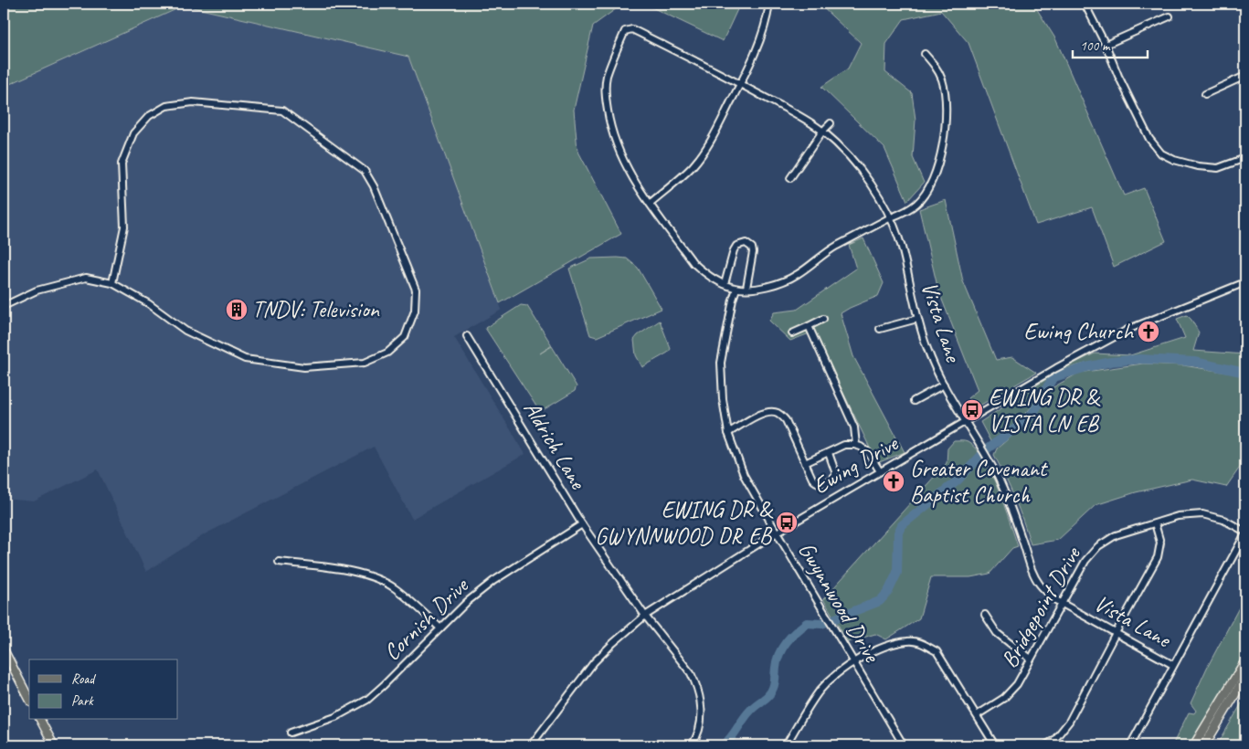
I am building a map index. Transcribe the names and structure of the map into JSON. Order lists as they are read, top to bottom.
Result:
{
  "streets": {
    "street": [
      "Vista Lane",
      "Aldrich Lane",
      "Ewing Drive",
      "Gwynnwood Drive",
      "Bridgepoint Drive",
      "Cornish Drive"
    ]
  },
  "crossings": [
    ["Vista Lane", "Ewing Drive"],
    ["Vista Lane", "Bridgepoint Drive"],
    ["Aldrich Lane", "Ewing Drive"],
    ["Aldrich Lane", "Cornish Drive"],
    ["Ewing Drive", "Gwynnwood Drive"]
  ],
  "places": {
    "building": ["TNDV: Television"],
    "church": ["Ewing Church", "Greater Covenant Baptist Church"],
    "bus stop": ["EWING DR & VISTA LN EB", "EWING DR & GWYNNWOOD DR EB"]
  },
  "legend": ["Road", "Park"],
  "scale_bar": "100 m"
}
